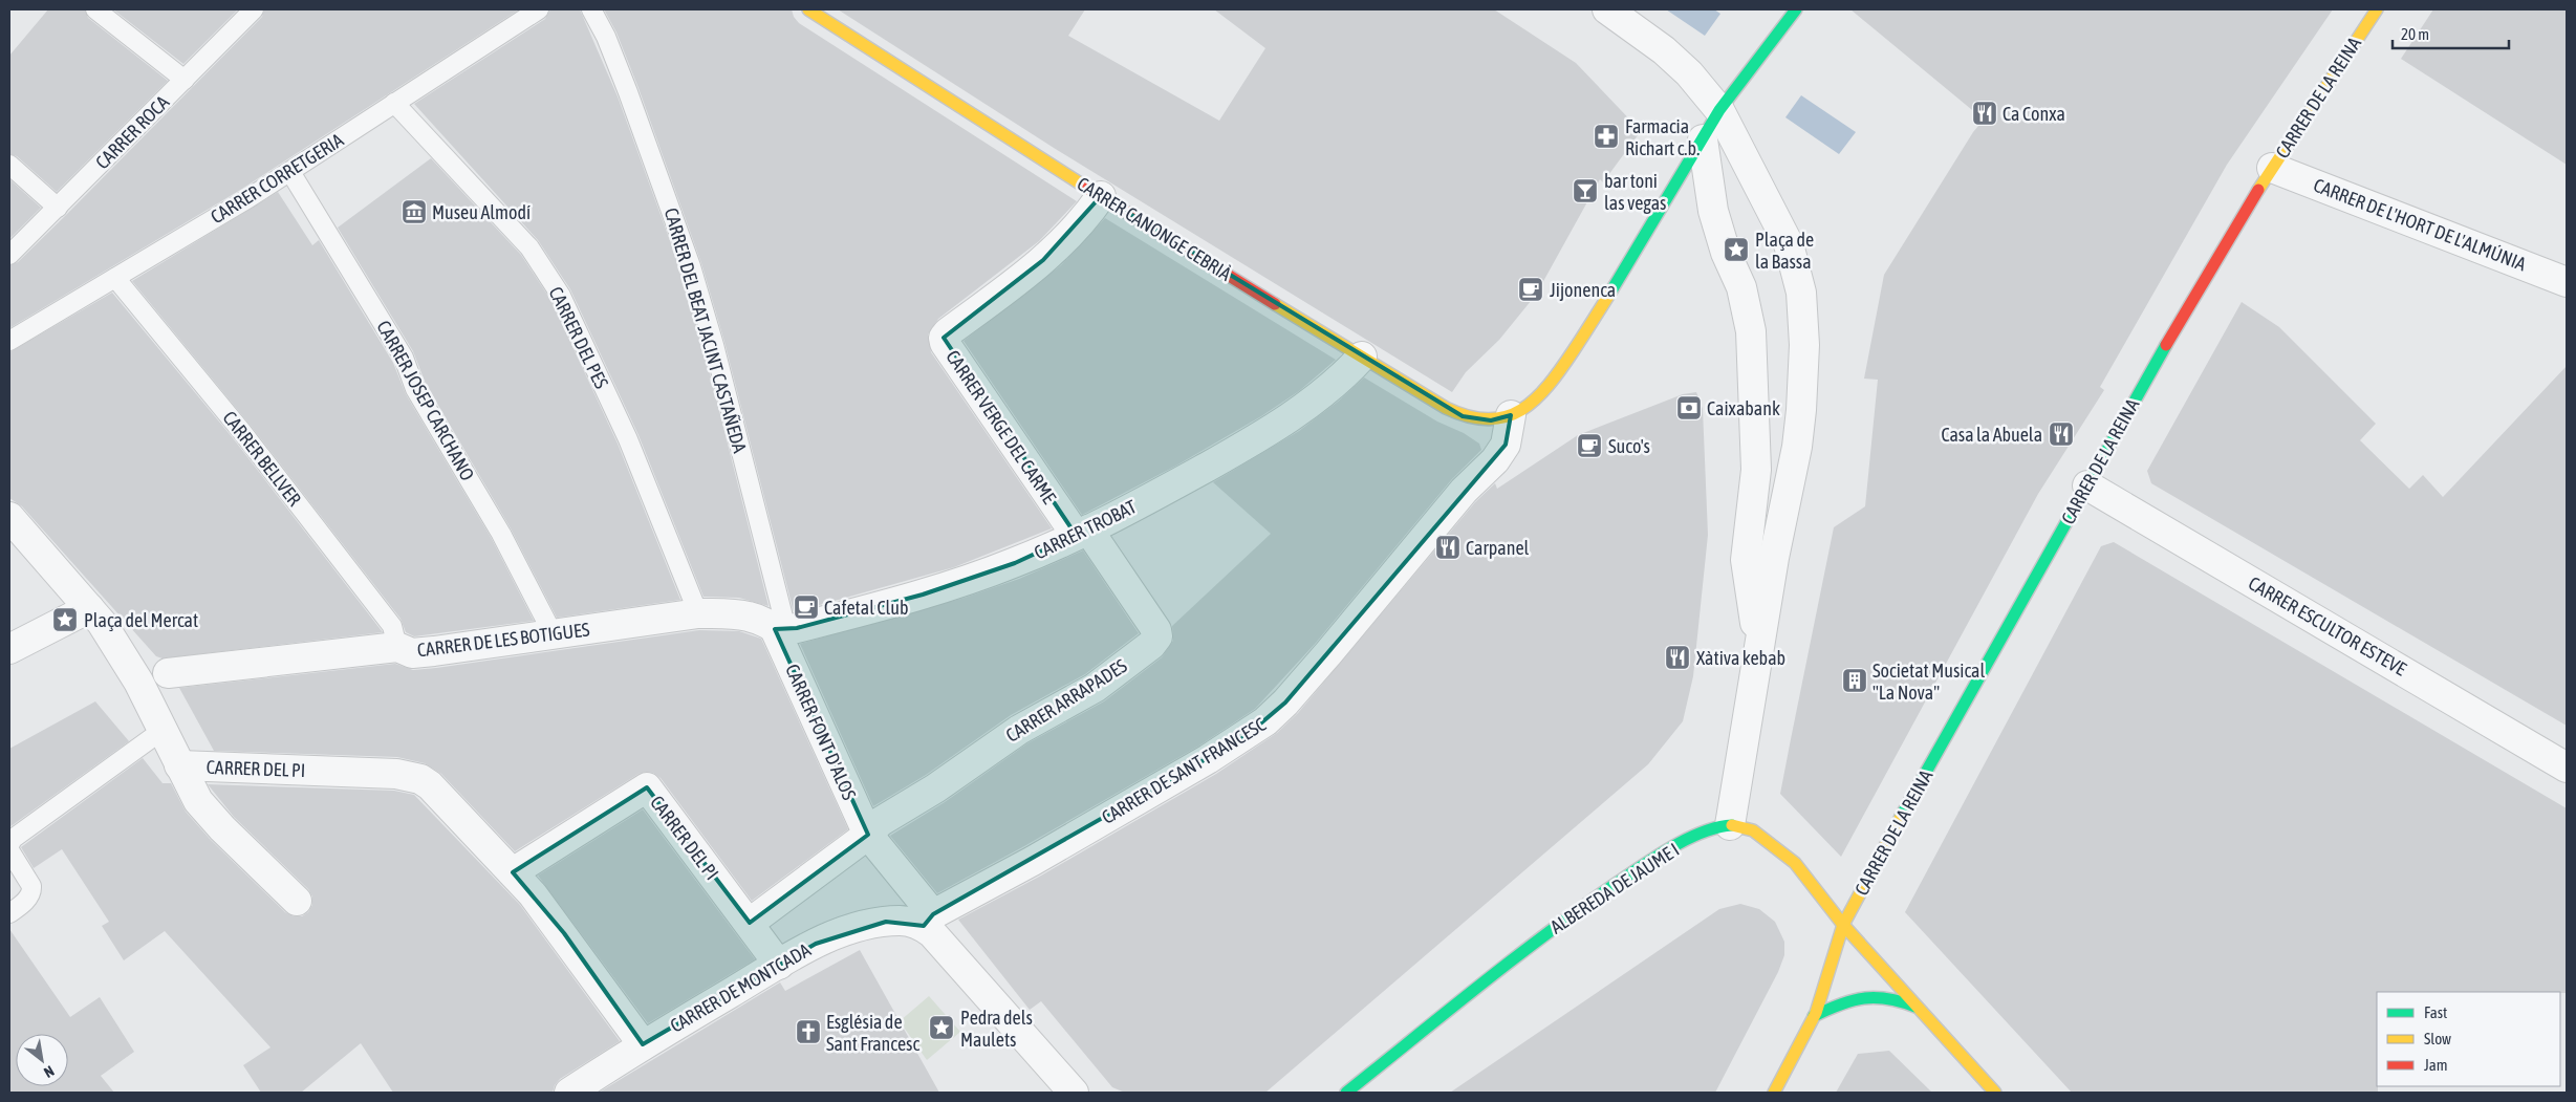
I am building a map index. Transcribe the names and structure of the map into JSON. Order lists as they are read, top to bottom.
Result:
{
  "streets": {
    "street": [
      "CARRER DE LA REINA",
      "CARRER DE L'HORT DE L'ALMÚNIA",
      "CARRER CANONGE CEBRIÀ",
      "CARRER VERGE DEL CARME",
      "CARRER TROBAT",
      "CARRER ESCULTOR ESTEVE",
      "CARRER DE LES BOTIGUES",
      "CARRER ARRAPADES",
      "CARRER FONT D'ALOS",
      "CARRER DEL PI",
      "CARRER DE SANT FRANCESC",
      "ALBEREDA DE JAUME I",
      "CARRER DE MONTCADA"
    ],
    "lane": [
      "CARRER ROCA",
      "CARRER CORRETGERIA",
      "CARRER DEL BEAT JACINT CASTAÑEDA",
      "CARRER DEL PES",
      "CARRER JOSEP CARCHANO",
      "CARRER BELLVER"
    ]
  },
  "crossings": [
    ["CARRER DE LA REINA", "CARRER DE L'HORT DE L'ALMÚNIA"],
    ["CARRER DE LA REINA", "CARRER ESCULTOR ESTEVE"],
    ["CARRER CORRETGERIA", "CARRER DEL PES"],
    ["CARRER CORRETGERIA", "CARRER JOSEP CARCHANO"],
    ["CARRER CORRETGERIA", "CARRER BELLVER"],
    ["CARRER CANONGE CEBRIÀ", "CARRER VERGE DEL CARME"],
    ["CARRER CANONGE CEBRIÀ", "CARRER TROBAT"],
    ["CARRER CANONGE CEBRIÀ", "CARRER DE SANT FRANCESC"],
    ["CARRER DEL BEAT JACINT CASTAÑEDA", "CARRER TROBAT"],
    ["CARRER DEL BEAT JACINT CASTAÑEDA", "CARRER DE LES BOTIGUES"],
    ["CARRER DEL BEAT JACINT CASTAÑEDA", "CARRER FONT D'ALOS"],
    ["CARRER DEL PES", "CARRER DE LES BOTIGUES"],
    ["CARRER JOSEP CARCHANO", "CARRER DE LES BOTIGUES"],
    ["CARRER VERGE DEL CARME", "CARRER TROBAT"],
    ["CARRER VERGE DEL CARME", "CARRER ARRAPADES"],
    ["CARRER BELLVER", "CARRER DE LES BOTIGUES"],
    ["CARRER TROBAT", "CARRER DE LES BOTIGUES"],
    ["CARRER TROBAT", "CARRER ARRAPADES"],
    ["CARRER TROBAT", "CARRER FONT D'ALOS"],
    ["CARRER DE LES BOTIGUES", "CARRER FONT D'ALOS"],
    ["CARRER ARRAPADES", "CARRER FONT D'ALOS"],
    ["CARRER FONT D'ALOS", "CARRER DE SANT FRANCESC"],
    ["CARRER FONT D'ALOS", "CARRER DE MONTCADA"],
    ["CARRER DEL PI", "CARRER DE MONTCADA"],
    ["CARRER DE SANT FRANCESC", "CARRER DE MONTCADA"]
  ],
  "places": {
    "restaurant": [
      "Ca Conxa",
      "Casa la Abuela",
      "Carpanel",
      "Xàtiva kebab"
    ],
    "pharmacy": ["Farmacia Richart c.b."],
    "bar": ["bar toni las vegas"],
    "museum": ["Museu Almodí"],
    "place": ["Plaça de la Bassa", "Plaça del Mercat", "Pedra dels Maulets"],
    "cafe": ["Jijonenca", "Suco's", "Cafetal Club"],
    "bank": ["Caixabank"],
    "building": ["Societat Musical \"La Nova\""],
    "church": ["Església de Sant Francesc"]
  },
  "legend": ["Fast", "Slow", "Jam"],
  "scale_bar": "20 m",
  "north": "bottom right"
}
